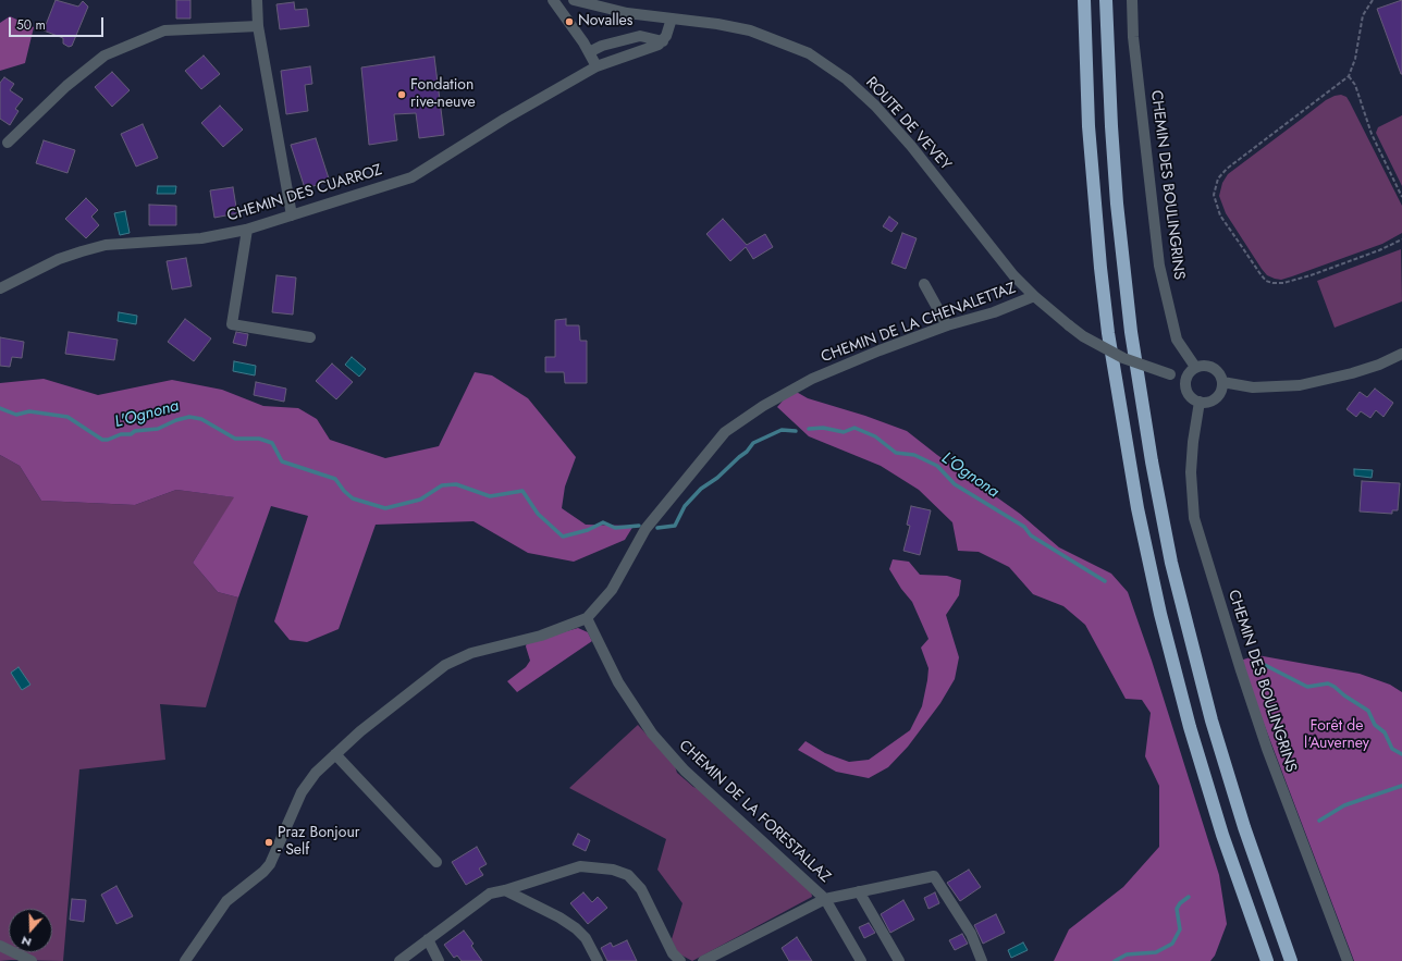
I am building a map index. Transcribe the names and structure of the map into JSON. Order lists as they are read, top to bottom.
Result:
{
  "streets": {
    "street": [
      "ROUTE DE VEVEY",
      "CHEMIN DES BOULINGRINS",
      "CHEMIN DES CUARROZ",
      "CHEMIN DE LA CHENALETTAZ",
      "CHEMIN DE LA FORESTALLAZ"
    ]
  },
  "crossings": [
    ["ROUTE DE VEVEY", "CHEMIN DES BOULINGRINS"],
    ["ROUTE DE VEVEY", "CHEMIN DE LA CHENALETTAZ"],
    ["CHEMIN DE LA CHENALETTAZ", "CHEMIN DE LA FORESTALLAZ"]
  ],
  "water": ["L'Ognona"],
  "parks": ["Forêt de l'Auverney"],
  "places": ["Novalles", "Fondation rive-neuve", "Praz Bonjour - Self"],
  "scale_bar": "50 m",
  "north": "bottom"
}
